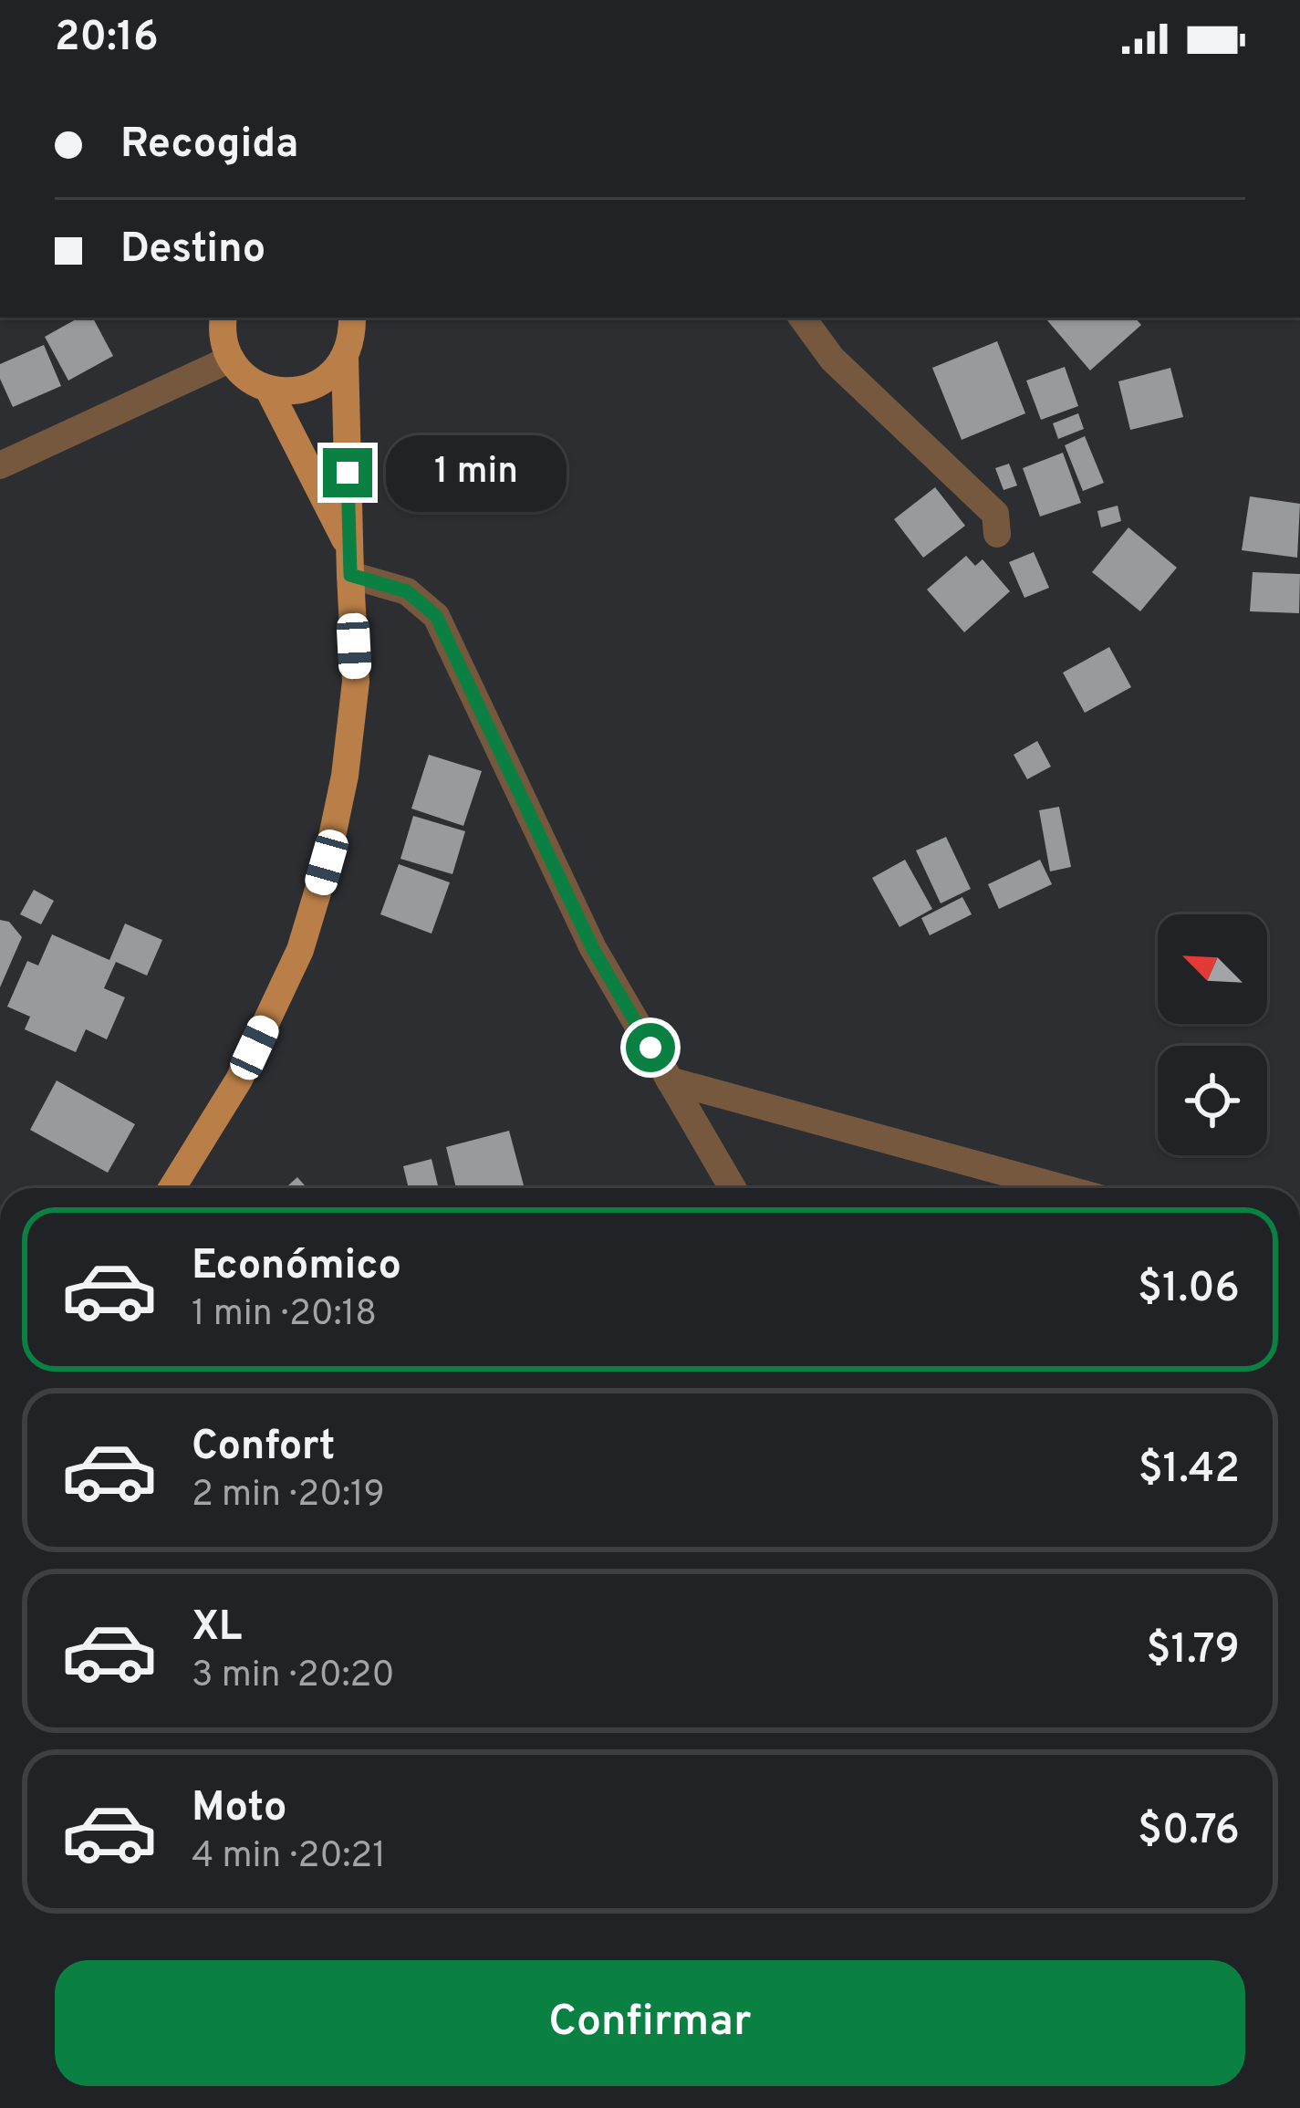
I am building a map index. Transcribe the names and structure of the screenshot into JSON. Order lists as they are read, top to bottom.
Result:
{
  "north": "top left",
  "page": {
    "status": "20:16",
    "banner": ["Recogida", "Destino"],
    "bubble": "1 min",
    "list": [
      {
        "name": "Económico",
        "note": "1 min · 20:18",
        "value": "$1.06"
      },
      {
        "name": "Confort",
        "note": "2 min · 20:19",
        "value": "$1.42"
      },
      {
        "name": "XL",
        "note": "3 min · 20:20",
        "value": "$1.79"
      },
      {
        "name": "Moto",
        "note": "4 min · 20:21",
        "value": "$0.76"
      }
    ],
    "buttons": "Confirmar"
  }
}
